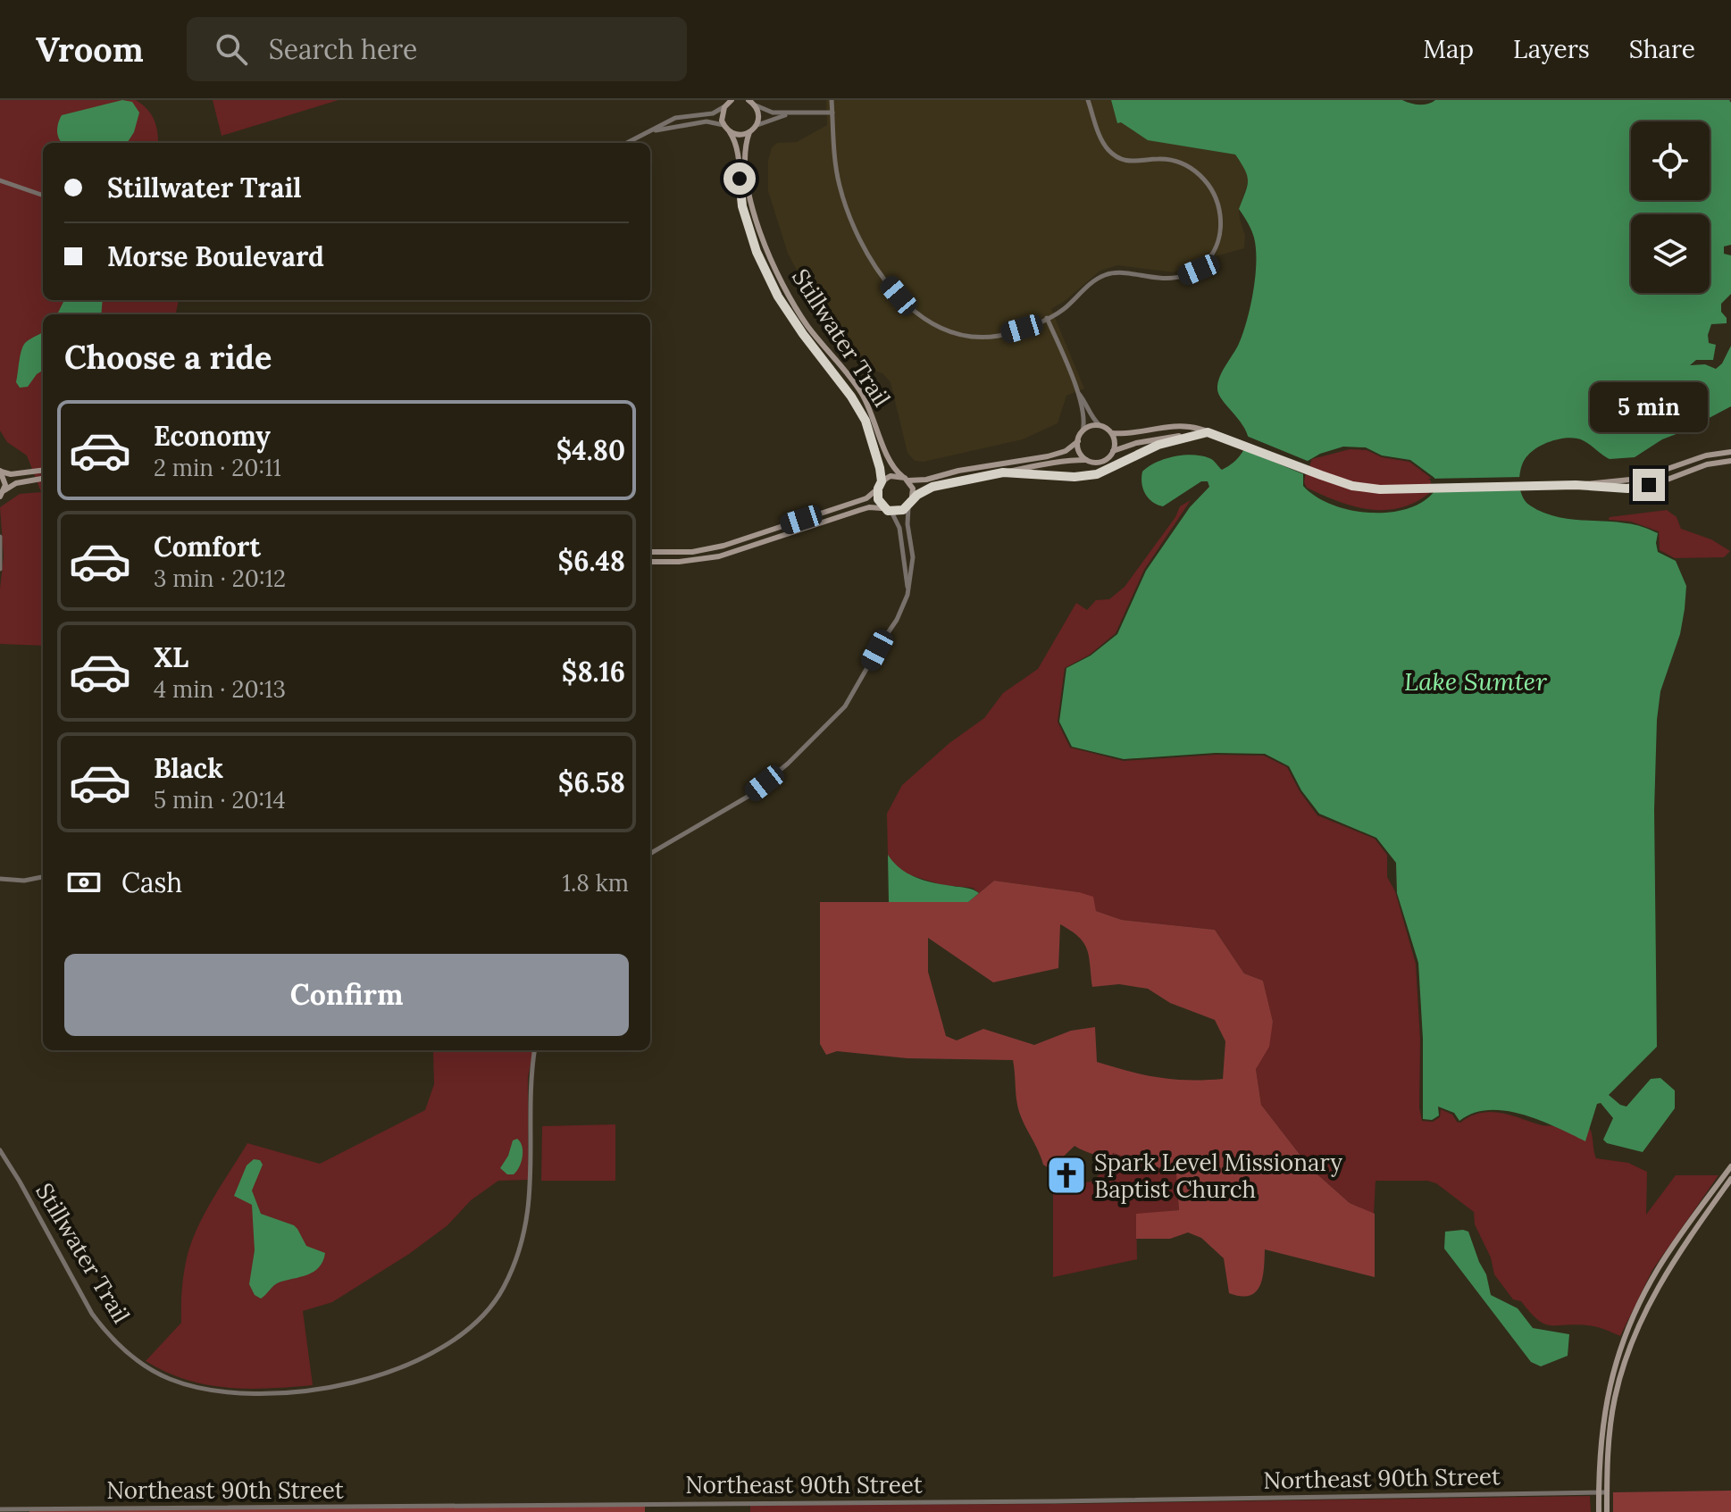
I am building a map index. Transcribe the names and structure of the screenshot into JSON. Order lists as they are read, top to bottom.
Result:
{
  "streets": {
    "main road": ["Stillwater Trail"],
    "street": ["Northeast 90th Street"]
  },
  "water": ["Lake Sumter"],
  "places": {
    "church": ["Spark Level Missionary Baptist Church"]
  },
  "page": {
    "header": "Vroom",
    "search": "Search here",
    "nav": ["Map", "Layers", "Share"],
    "banner": ["Stillwater Trail", "Morse Boulevard"],
    "heading": "Choose a ride",
    "bubble": "5 min",
    "list": [
      {
        "name": "Economy",
        "note": "2 min · 20:11",
        "value": "$4.80"
      },
      {
        "name": "Comfort",
        "note": "3 min · 20:12",
        "value": "$6.48"
      },
      {
        "name": "XL",
        "note": "4 min · 20:13",
        "value": "$8.16"
      },
      {
        "name": "Black",
        "note": "5 min · 20:14",
        "value": "$6.58"
      }
    ],
    "pay": ["Cash", "1.8 km"],
    "buttons": "Confirm"
  }
}
